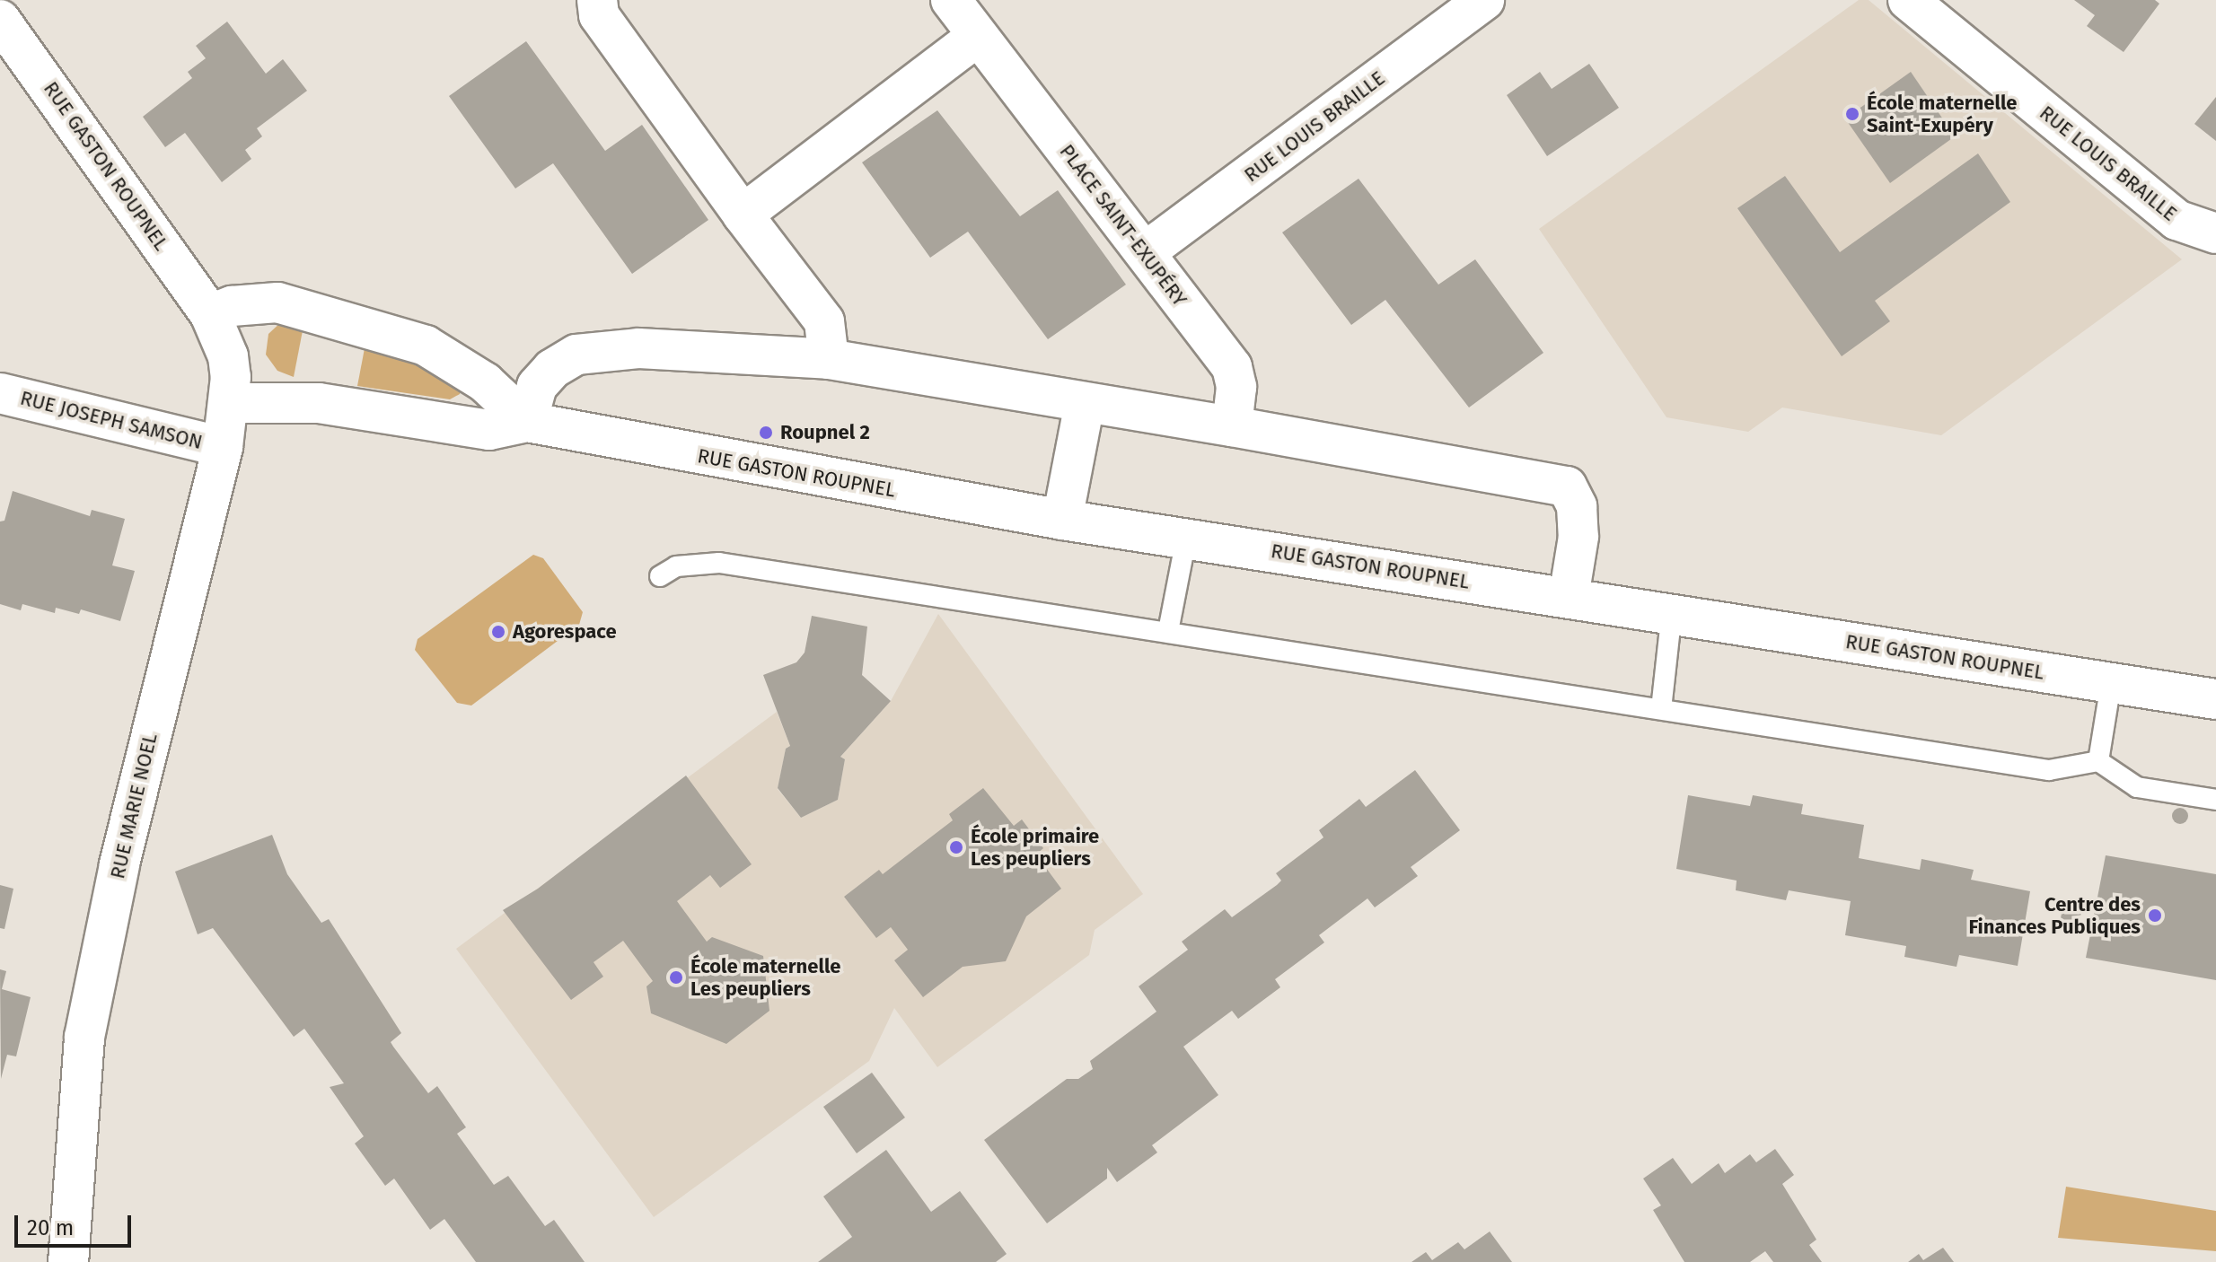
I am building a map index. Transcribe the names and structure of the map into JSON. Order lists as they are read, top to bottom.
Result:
{
  "streets": {
    "street": [
      "RUE LOUIS BRAILLE",
      "RUE GASTON ROUPNEL",
      "PLACE SAINT-EXUPÉRY",
      "RUE JOSEPH SAMSON",
      "RUE MARIE NOEL"
    ]
  },
  "crossings": [
    ["RUE LOUIS BRAILLE", "PLACE SAINT-EXUPÉRY"],
    ["RUE GASTON ROUPNEL", "RUE MARIE NOEL"],
    ["RUE JOSEPH SAMSON", "RUE MARIE NOEL"]
  ],
  "places": [
    "École maternelle Saint-Exupéry",
    "Roupnel 2",
    "Agorespace",
    "École primaire Les peupliers",
    "Centre des Finances Publiques",
    "École maternelle Les peupliers"
  ],
  "scale_bar": "20 m"
}
